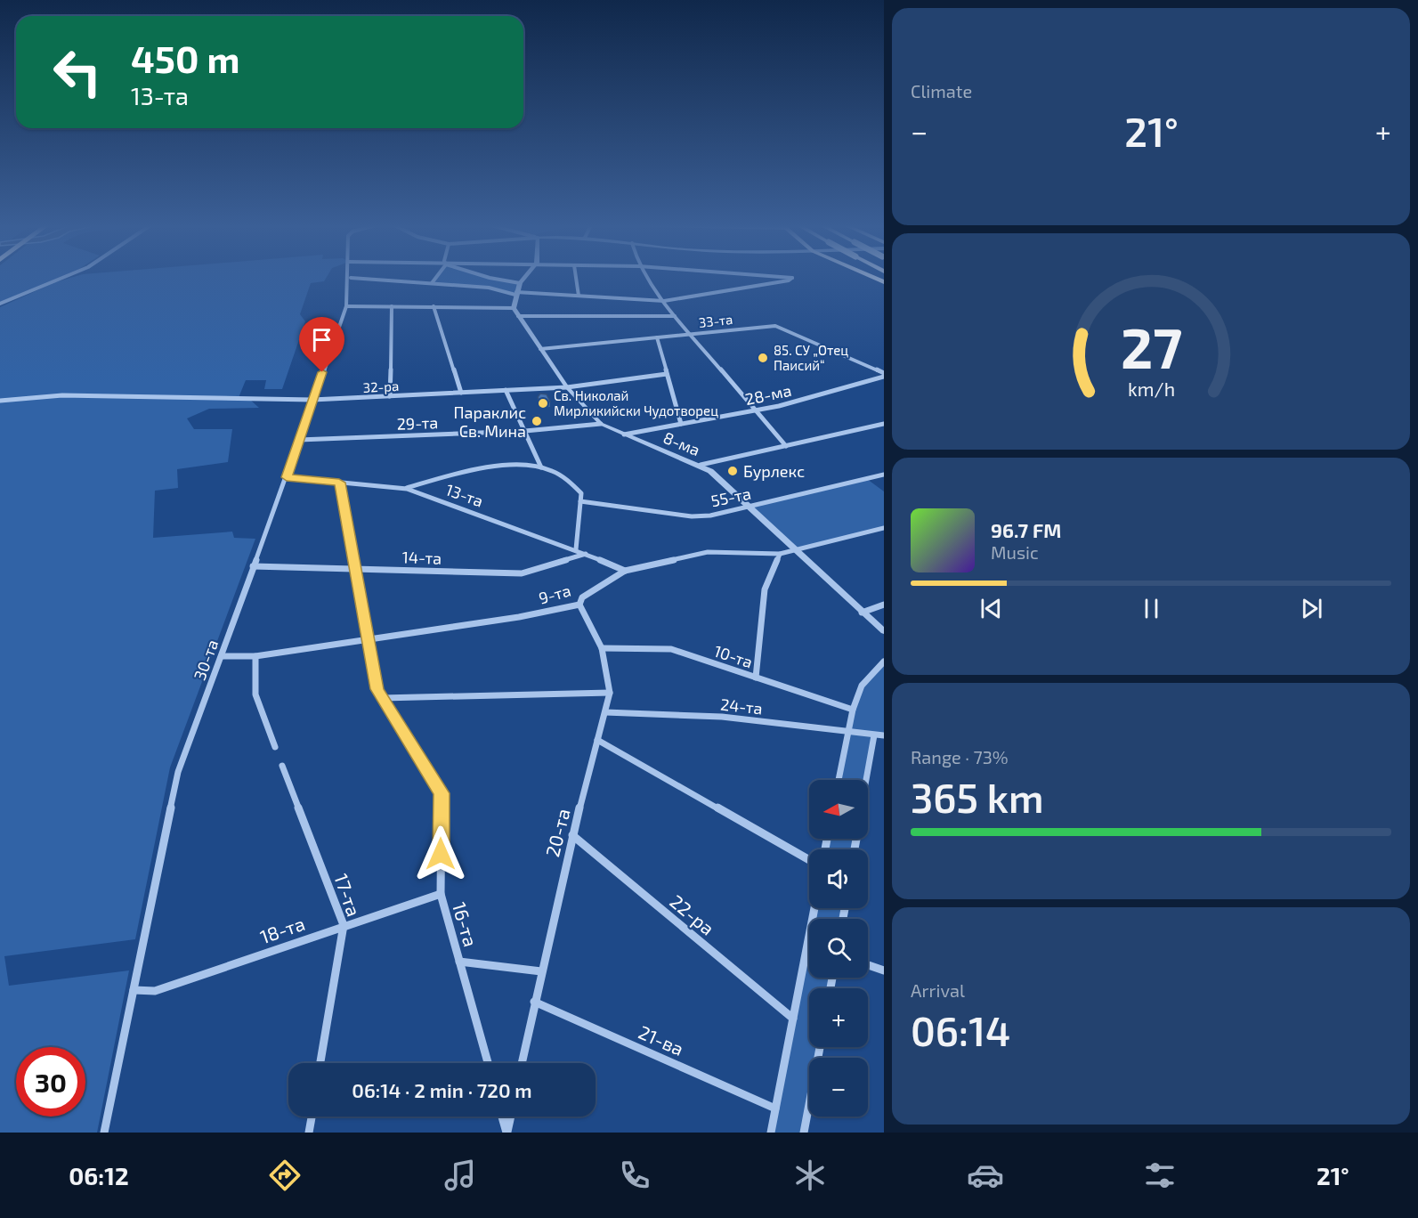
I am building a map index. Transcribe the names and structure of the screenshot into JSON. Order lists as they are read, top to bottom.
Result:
{
  "streets": {
    "street": [
      "33-та",
      "32-ра",
      "28-ма",
      "29-та",
      "8-ма",
      "13-та",
      "55-та",
      "14-та",
      "9-та",
      "10-та",
      "30-та",
      "24-та",
      "20-та",
      "17-та",
      "22-ра",
      "16-та",
      "18-та",
      "21-ва"
    ]
  },
  "crossings": [
    ["33-та", "28-ма"],
    ["33-та", "8-ма"],
    ["32-ра", "8-ма"],
    ["32-ра", "30-та"],
    ["28-ма", "8-ма"],
    ["29-та", "8-ма"],
    ["29-та", "30-та"],
    ["8-ма", "55-та"],
    ["8-ма", "9-та"],
    ["13-та", "14-та"],
    ["13-та", "9-та"],
    ["13-та", "30-та"],
    ["13-та", "16-та"],
    ["14-та", "30-та"],
    ["14-та", "16-та"],
    ["9-та", "30-та"],
    ["9-та", "20-та"],
    ["9-та", "16-та"],
    ["10-та", "20-та"],
    ["30-та", "18-та"],
    ["24-та", "20-та"],
    ["20-та", "22-ра"],
    ["20-та", "21-ва"],
    ["17-та", "18-та"],
    ["16-та", "18-та"]
  ],
  "places": [
    "85. СУ „Отец Паисий“",
    "Св. Николай Мирликийски Чудотворец",
    "Параклис Св. Мина",
    "Бурлекс"
  ],
  "north": "left",
  "page": {
    "tile": [
      "Climate",
      ["Range · 73%", "365 km"],
      ["Arrival", "06:14"]
    ],
    "turn": ["450 m", "13-та"],
    "heat": ["−", "21°", "+"],
    "song": ["96.7 FM", "Music"],
    "map_buttons": ["+", "−"],
    "limit": "30",
    "trip": "06:14 · 2 min · 720 m",
    "tabs": ["06:12", "21°"],
    "gauge": ["27", "km/h"]
  }
}
